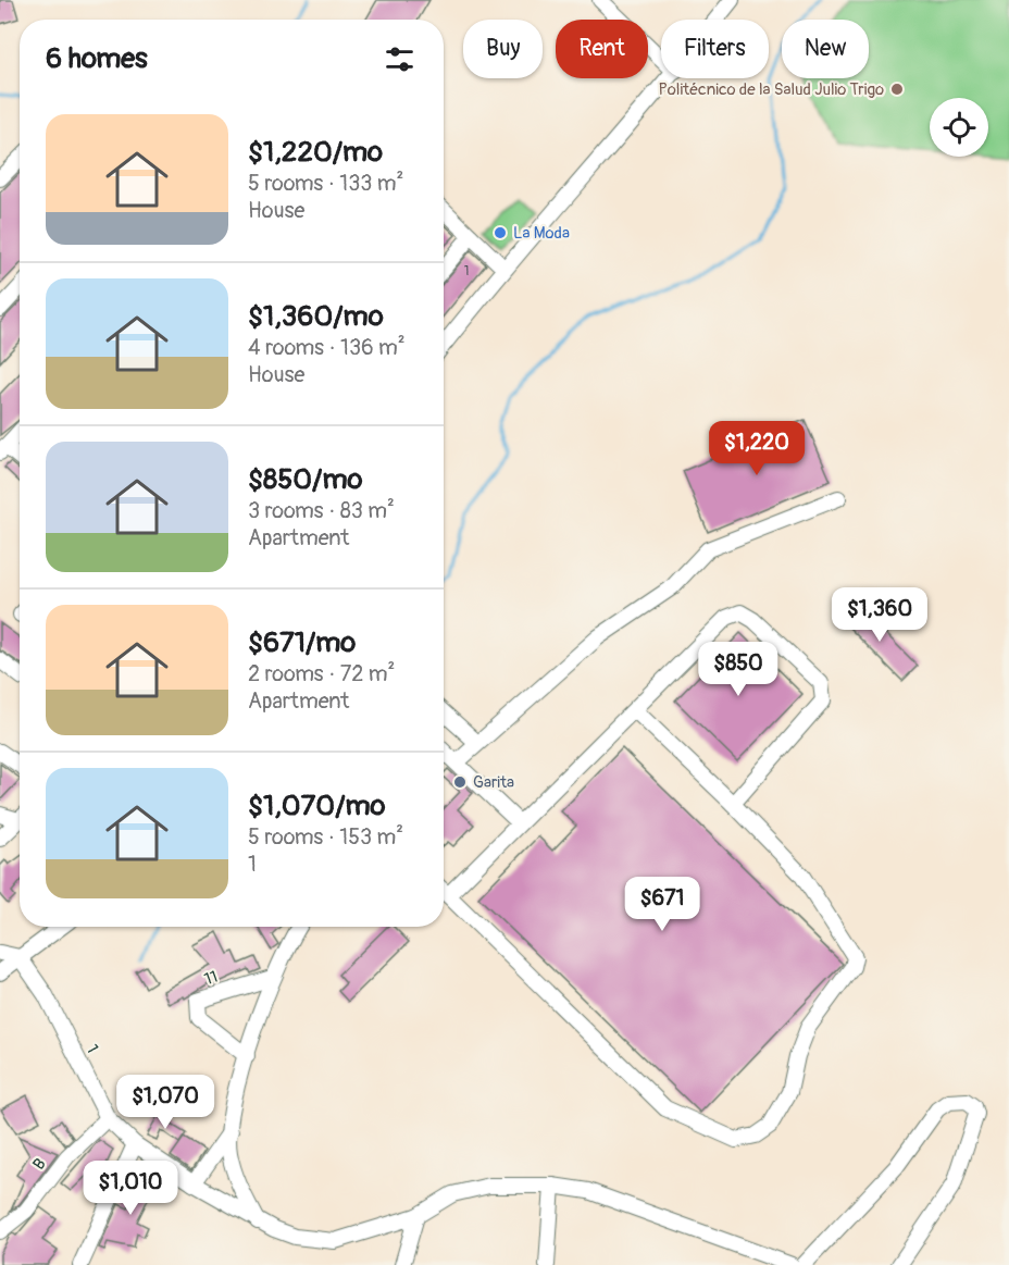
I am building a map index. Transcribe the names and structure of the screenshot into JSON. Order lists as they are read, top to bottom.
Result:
{
  "streets": {
    "street": ["11", "1", "B"]
  },
  "crossings": [
    ["1", "B"]
  ],
  "places": ["Politécnico de la Salud Julio Trigo", "La Moda", "Garita"],
  "house_numbers": ["1"],
  "page": {
    "chip": [
      "Buy",
      "Rent",
      "Filters",
      "New"
    ],
    "heading": "6 homes",
    "list": [
      {
        "name": "$1,220/mo",
        "note": "5 rooms · 133 m² · House"
      },
      {
        "name": "$1,360/mo",
        "note": "4 rooms · 136 m² · House"
      },
      {
        "name": "$850/mo",
        "note": "3 rooms · 83 m² · Apartment"
      },
      {
        "name": "$671/mo",
        "note": "2 rooms · 72 m² · Apartment"
      },
      {
        "name": "$1,070/mo",
        "note": "5 rooms · 153 m² · 1"
      }
    ],
    "price": [
      "$1,220",
      "$1,360",
      "$850",
      "$671",
      "$1,070",
      "$1,010"
    ]
  }
}
